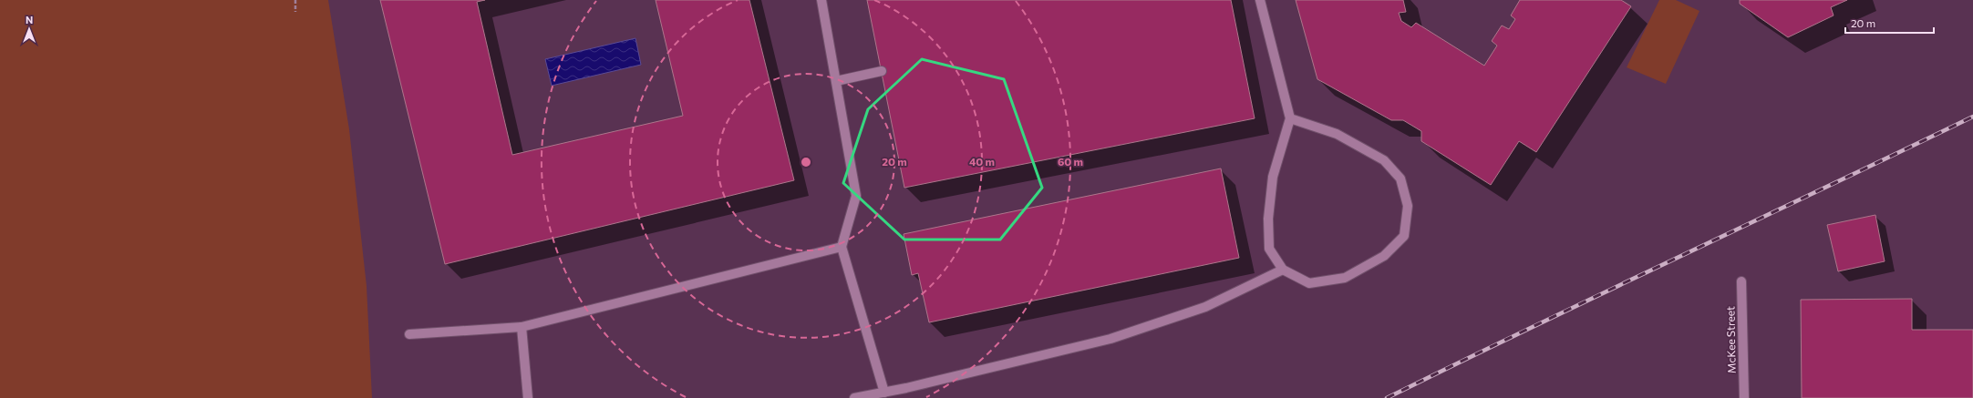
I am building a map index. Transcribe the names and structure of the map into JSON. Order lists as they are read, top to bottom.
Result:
{
  "streets": {
    "street": ["McKee Street"]
  },
  "scale_bar": "20 m",
  "north": "top",
  "rings": ["20 m", "40 m", "60 m"]
}
